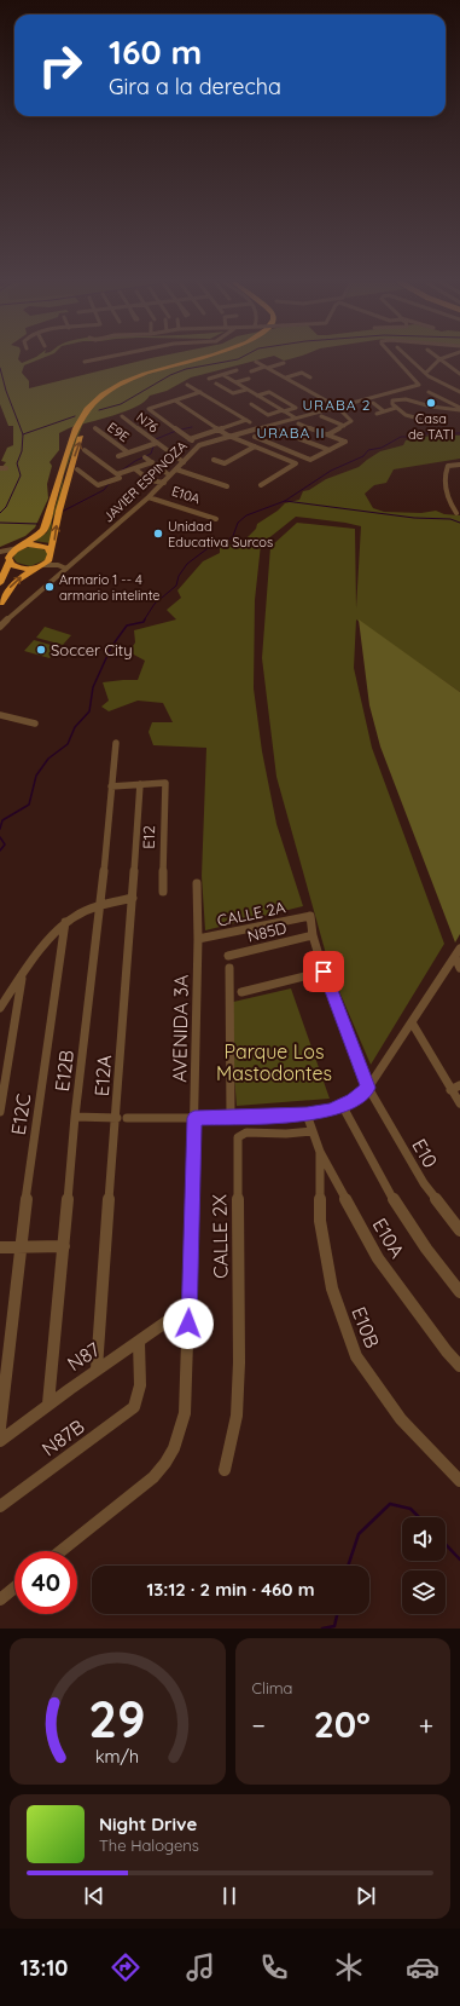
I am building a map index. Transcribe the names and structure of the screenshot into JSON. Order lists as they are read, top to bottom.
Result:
{
  "streets": {
    "street": [
      "N76",
      "E9E",
      "JAVIER ESPINOZA",
      "E10A",
      "E12",
      "CALLE 2A",
      "N85D",
      "AVENIDA 3A",
      "E12B",
      "E12A",
      "E12C",
      "E10",
      "CALLE 2X",
      "E10B",
      "N87",
      "N87B"
    ]
  },
  "crossings": [
    ["N76", "JAVIER ESPINOZA"],
    ["JAVIER ESPINOZA", "E10A"],
    ["E10A", "CALLE 2X"],
    ["E10A", "E10B"],
    ["E12", "E12A"],
    ["CALLE 2A", "AVENIDA 3A"],
    ["CALLE 2A", "E10"],
    ["N85D", "E10"],
    ["AVENIDA 3A", "N87"],
    ["E12B", "N87"],
    ["E12A", "N87"],
    ["N87", "N87B"]
  ],
  "districts": ["URABA 2", "URABA II"],
  "parks": ["Parque Los Mastodontes"],
  "places": [
    "Casa de TATI",
    "Unidad Educativa Surcos",
    "Armario 1 -- 4 armario intelinte",
    "Soccer City"
  ],
  "page": {
    "turn": ["160 m", "Gira a la derecha"],
    "limit": "40",
    "trip": "13:12 · 2 min · 460 m",
    "tile": "Clima",
    "heat": ["−", "20°", "+"],
    "song": ["Night Drive", "The Halogens"],
    "tabs": "13:10",
    "gauge": ["29", "km/h"]
  }
}
